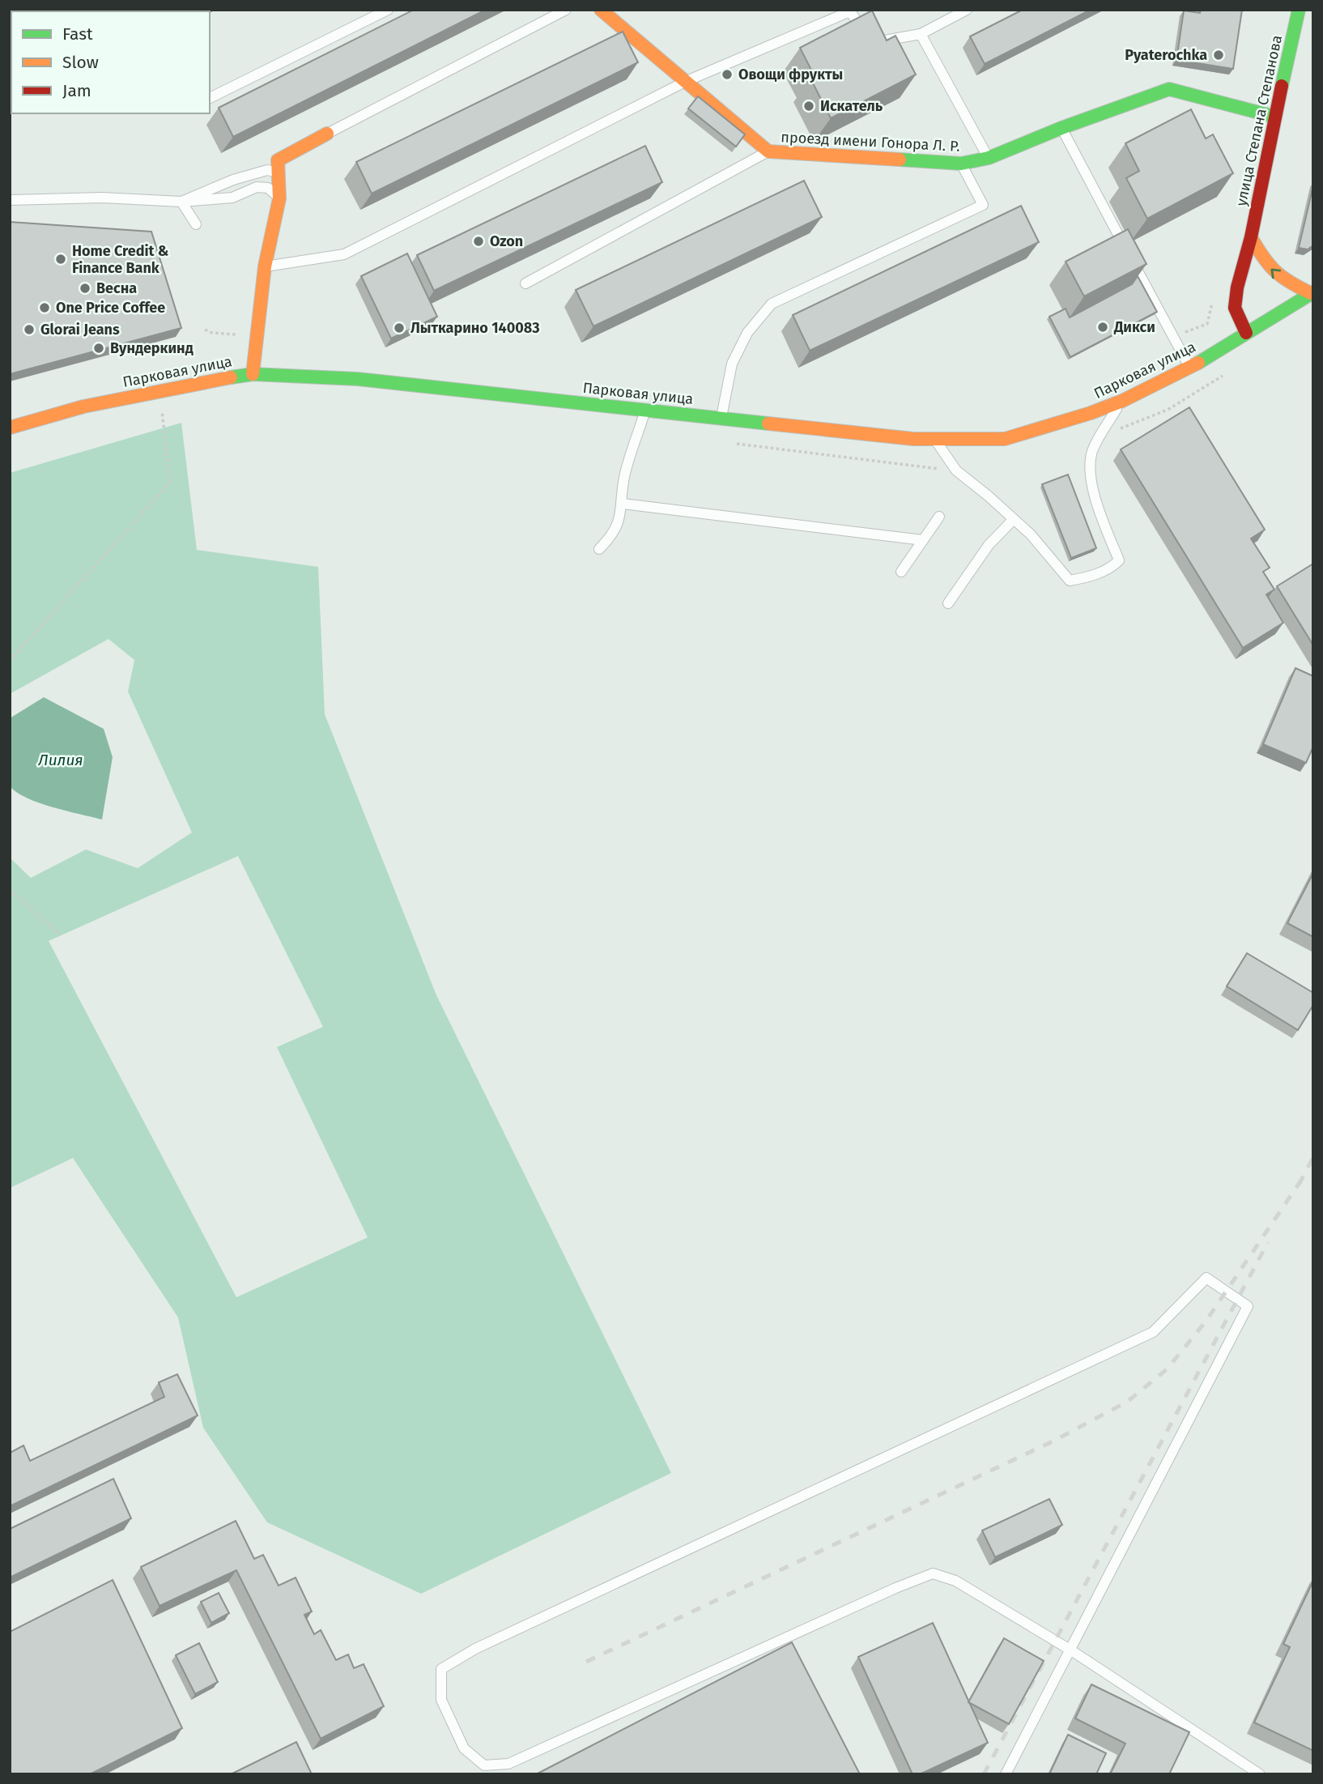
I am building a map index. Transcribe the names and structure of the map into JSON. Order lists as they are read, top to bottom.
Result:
{
  "streets": {
    "street": ["улица Степана Степанова", "проезд имени Гонора Л. Р.", "Парковая улица"]
  },
  "crossings": [
    ["улица Степана Степанова", "проезд имени Гонора Л. Р."],
    ["улица Степана Степанова", "Парковая улица"]
  ],
  "water": ["Лилия"],
  "places": [
    "Pyaterochka",
    "Овощи фрукты",
    "Искатель",
    "Ozon",
    "Home Credit & Finance Bank",
    "Весна",
    "One Price Coffee",
    "Дикси",
    "Лыткарино 140083",
    "Glorai Jeans",
    "Вундеркинд"
  ],
  "legend": ["Fast", "Slow", "Jam"]
}
